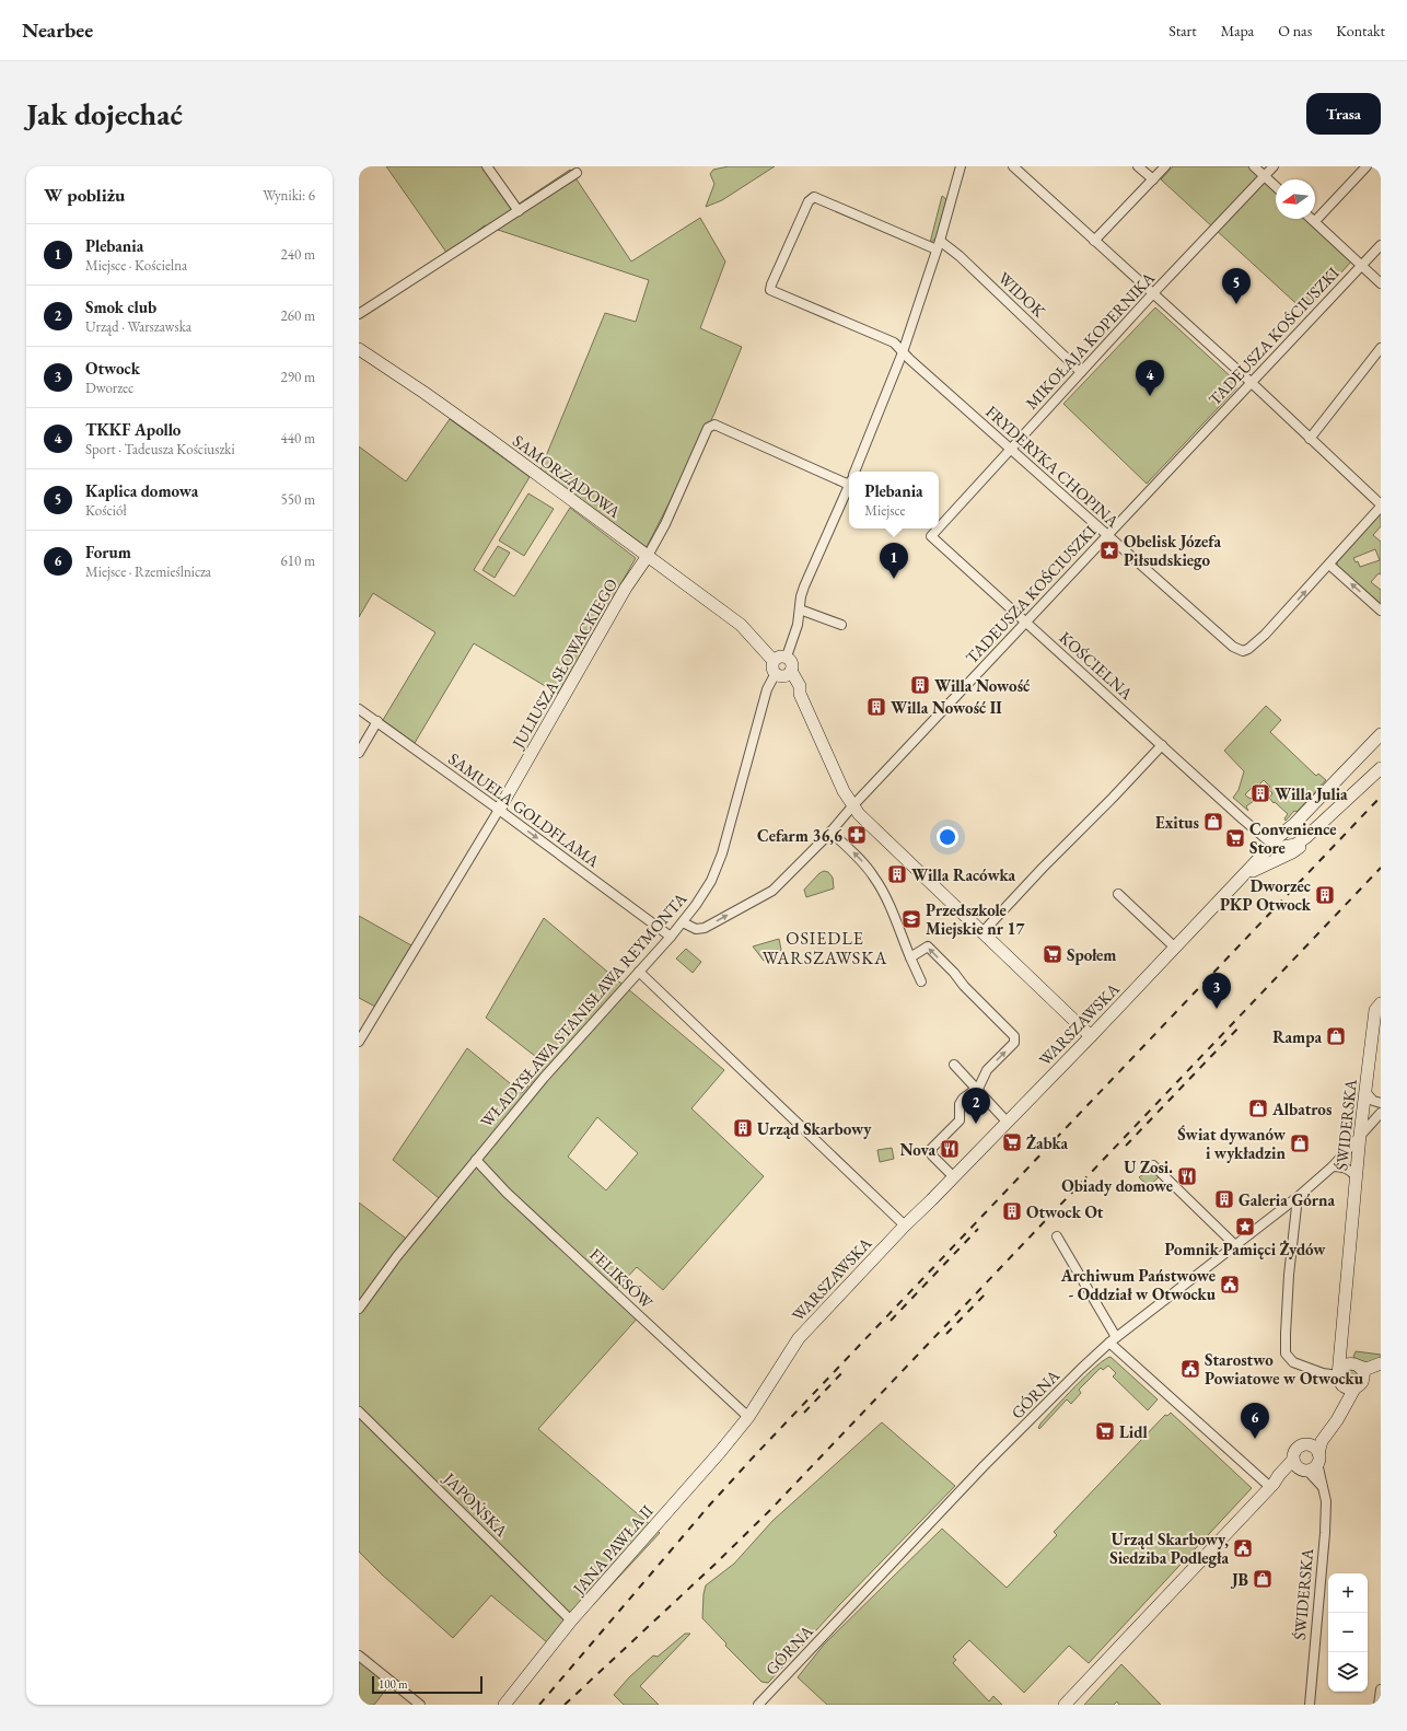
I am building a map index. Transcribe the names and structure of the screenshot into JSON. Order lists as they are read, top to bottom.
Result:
{
  "streets": {
    "street": [
      "WIDOK",
      "TADEUSZA KOŚCIUSZKI",
      "MIKOŁAJA KOPERNIKA",
      "FRYDERYKA CHOPINA",
      "SAMORZĄDOWA",
      "JULIUSZA SŁOWACKIEGO",
      "KOŚCIELNA",
      "SAMUELA GOLDFLAMA",
      "WŁADYSŁAWA STANISŁAWA REYMONTA",
      "WARSZAWSKA",
      "ŚWIDERSKA",
      "FELIKSÓW",
      "GÓRNA",
      "JAPOŃSKA",
      "JANA PAWŁA II"
    ]
  },
  "crossings": [
    ["WIDOK", "MIKOŁAJA KOPERNIKA"],
    ["WIDOK", "FRYDERYKA CHOPINA"],
    ["TADEUSZA KOŚCIUSZKI", "FRYDERYKA CHOPINA"],
    ["TADEUSZA KOŚCIUSZKI", "KOŚCIELNA"],
    ["TADEUSZA KOŚCIUSZKI", "WŁADYSŁAWA STANISŁAWA REYMONTA"],
    ["MIKOŁAJA KOPERNIKA", "FRYDERYKA CHOPINA"],
    ["MIKOŁAJA KOPERNIKA", "KOŚCIELNA"],
    ["SAMORZĄDOWA", "JULIUSZA SŁOWACKIEGO"],
    ["JULIUSZA SŁOWACKIEGO", "SAMUELA GOLDFLAMA"],
    ["KOŚCIELNA", "WARSZAWSKA"],
    ["SAMUELA GOLDFLAMA", "WŁADYSŁAWA STANISŁAWA REYMONTA"],
    ["WŁADYSŁAWA STANISŁAWA REYMONTA", "FELIKSÓW"],
    ["WARSZAWSKA", "FELIKSÓW"],
    ["WARSZAWSKA", "JANA PAWŁA II"],
    ["ŚWIDERSKA", "GÓRNA"],
    ["FELIKSÓW", "JANA PAWŁA II"],
    ["JAPOŃSKA", "JANA PAWŁA II"]
  ],
  "one_way": ["SAMUELA GOLDFLAMA"],
  "districts": ["OSIEDLE WARSZAWSKA"],
  "places": {
    "place": ["Obelisk Józefa Piłsudskiego", "Pomnik Pamięci Żydów"],
    "building": [
      "Willa Nowość",
      "Willa Nowość II",
      "Willa Julia",
      "Willa Racówka",
      "Dworzec PKP Otwock",
      "Urząd Skarbowy",
      "Galeria Górna",
      "Otwock Ot"
    ],
    "shop": [
      "Exitus",
      "Rampa",
      "Albatros",
      "Świat dywanów i wykładzin",
      "JB"
    ],
    "pharmacy": ["Cefarm 36,6"],
    "supermarket": [
      "Convenience Store",
      "Społem",
      "Żabka",
      "Lidl"
    ],
    "school or university": ["Przedszkole Miejskie nr 17"],
    "restaurant": ["Nova", "U Zosi. Obiady domowe"],
    "public building": ["Archiwum Państwowe - Oddział w Otwocku", "Starostwo Powiatowe w Otwocku", "Urząd Skarbowy, Siedziba Podległa"]
  },
  "scale_bar": "100 m",
  "north": "left",
  "page": {
    "header": "Nearbee",
    "nav": [
      "Start",
      "Mapa",
      "O nas",
      "Kontakt"
    ],
    "buttons": "Trasa",
    "title": "Jak dojechać",
    "heading": ["W pobliżu", "Wyniki: 6"],
    "list": [
      {
        "mark": "1",
        "name": "Plebania",
        "note": "Miejsce · Kościelna",
        "value": "240 m"
      },
      {
        "mark": "2",
        "name": "Smok club",
        "note": "Urząd · Warszawska",
        "value": "260 m"
      },
      {
        "mark": "3",
        "name": "Otwock",
        "note": "Dworzec",
        "value": "290 m"
      },
      {
        "mark": "4",
        "name": "TKKF Apollo",
        "note": "Sport · Tadeusza Kościuszki",
        "value": "440 m"
      },
      {
        "mark": "5",
        "name": "Kaplica domowa",
        "note": "Kościół",
        "value": "550 m"
      },
      {
        "mark": "6",
        "name": "Forum",
        "note": "Miejsce · Rzemieślnicza",
        "value": "610 m"
      }
    ],
    "pins": [
      "5",
      "4",
      "1",
      "3",
      "2",
      "6"
    ],
    "popup": ["Plebania", "Miejsce"],
    "map_buttons": ["+", "−"],
    "scale": "100 m"
  }
}
